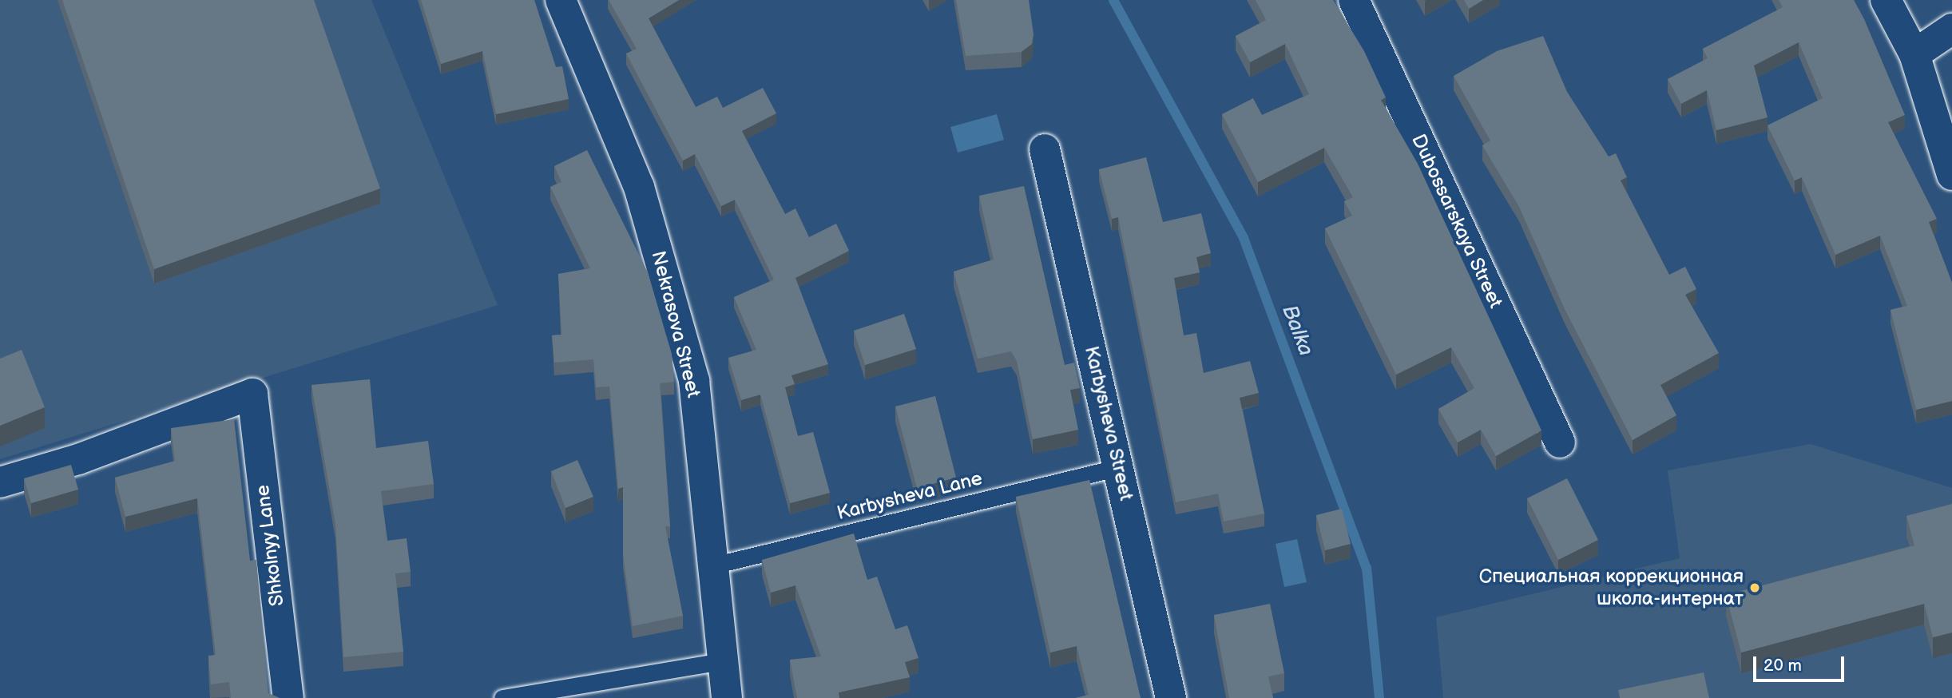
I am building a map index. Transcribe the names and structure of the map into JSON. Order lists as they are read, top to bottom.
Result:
{
  "streets": {
    "street": [
      "Dubossarskaya Street",
      "Nekrasova Street",
      "Karbysheva Street",
      "Shkolnyy Lane"
    ],
    "lane": ["Karbysheva Lane"]
  },
  "crossings": [
    ["Nekrasova Street", "Karbysheva Lane"],
    ["Karbysheva Street", "Karbysheva Lane"]
  ],
  "water": ["Balka"],
  "places": ["Специальная коррекционная школа-интернат"],
  "scale_bar": "20 m"
}
